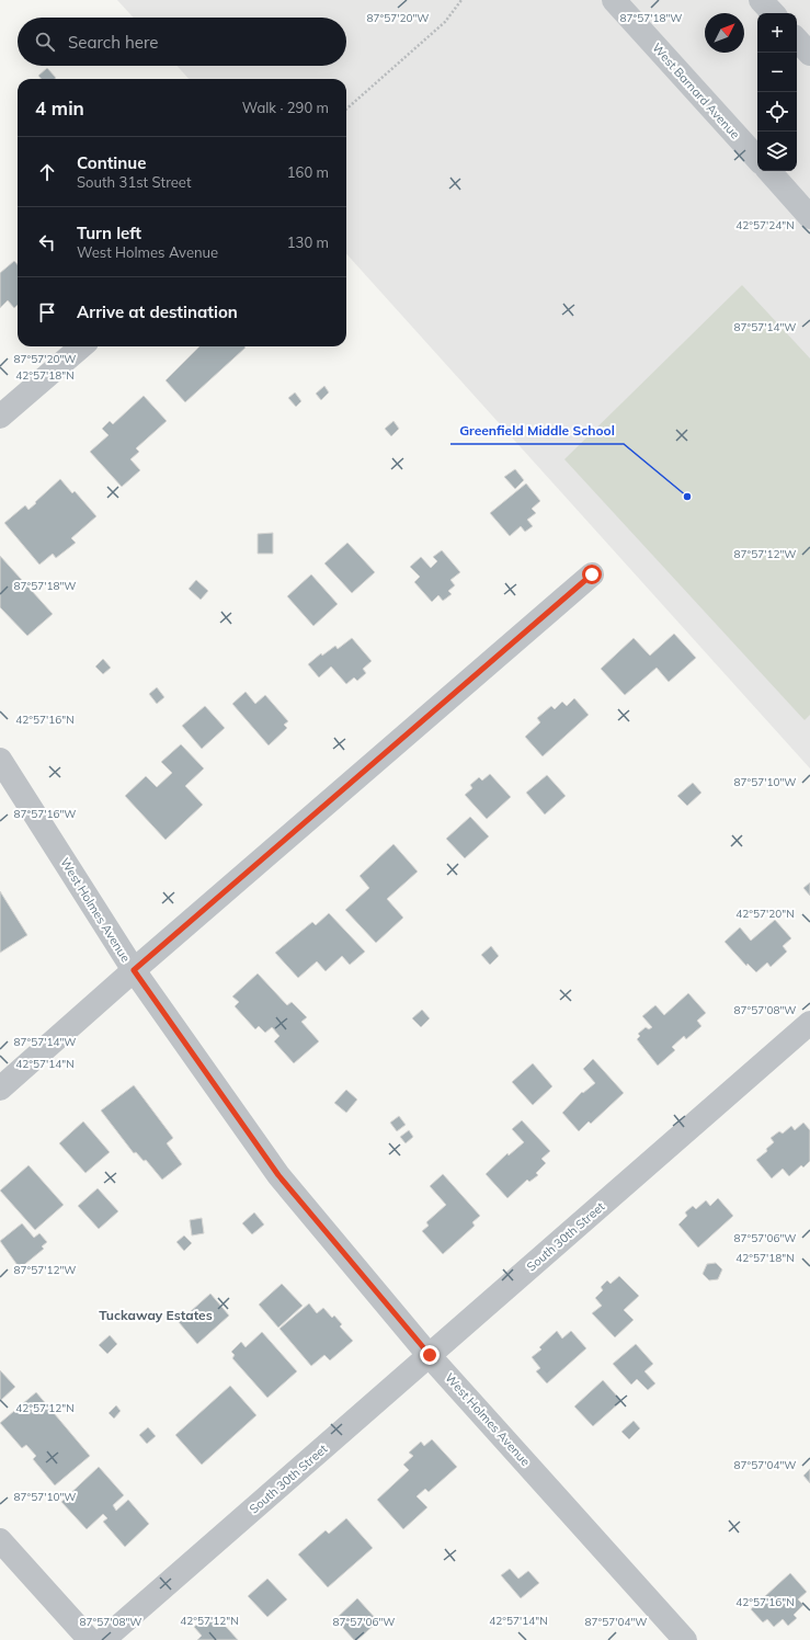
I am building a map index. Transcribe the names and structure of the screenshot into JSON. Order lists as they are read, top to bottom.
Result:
{
  "streets": {
    "street": ["West Barnard Avenue", "West Holmes Avenue", "South 30th Street"]
  },
  "crossings": [
    ["West Holmes Avenue", "South 30th Street"]
  ],
  "districts": ["Tuckaway Estates"],
  "places": ["Greenfield Middle School"],
  "north": "top right",
  "page": {
    "map_buttons": ["+", "−"],
    "search": "Search here",
    "heading": ["4 min", "Walk · 290 m"],
    "list": [
      ["Continue", "South 31st Street", "160 m"],
      ["Turn left", "West Holmes Avenue", "130 m"],
      "Arrive at destination"
    ]
  },
  "coordinates": [
    "87°57'20\"W",
    "87°57'18\"W",
    "42°57'24\"N",
    "87°57'14\"W",
    "42°57'18\"N",
    "87°57'12\"W",
    "42°57'16\"N",
    "87°57'10\"W",
    "87°57'16\"W",
    "42°57'20\"N",
    "87°57'08\"W",
    "42°57'14\"N",
    "87°57'06\"W",
    "42°57'12\"N",
    "87°57'04\"W"
  ]
}
